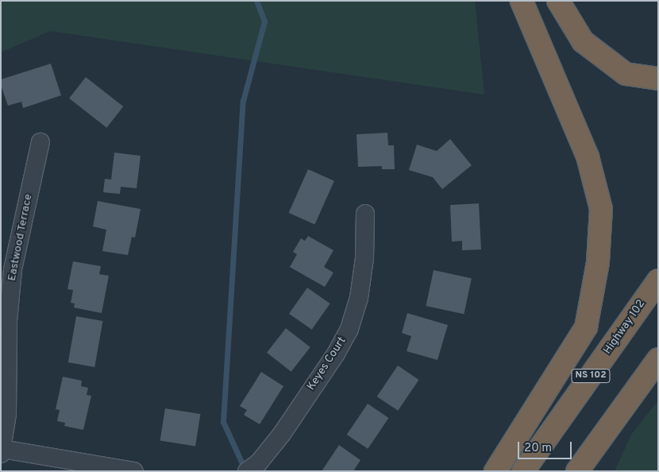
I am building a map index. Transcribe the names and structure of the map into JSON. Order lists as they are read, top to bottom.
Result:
{
  "streets": {
    "highway": ["Highway 102", "NS 102"],
    "street": ["Eastwood Terrace", "Keyes Court"]
  },
  "scale_bar": "20 m"
}
